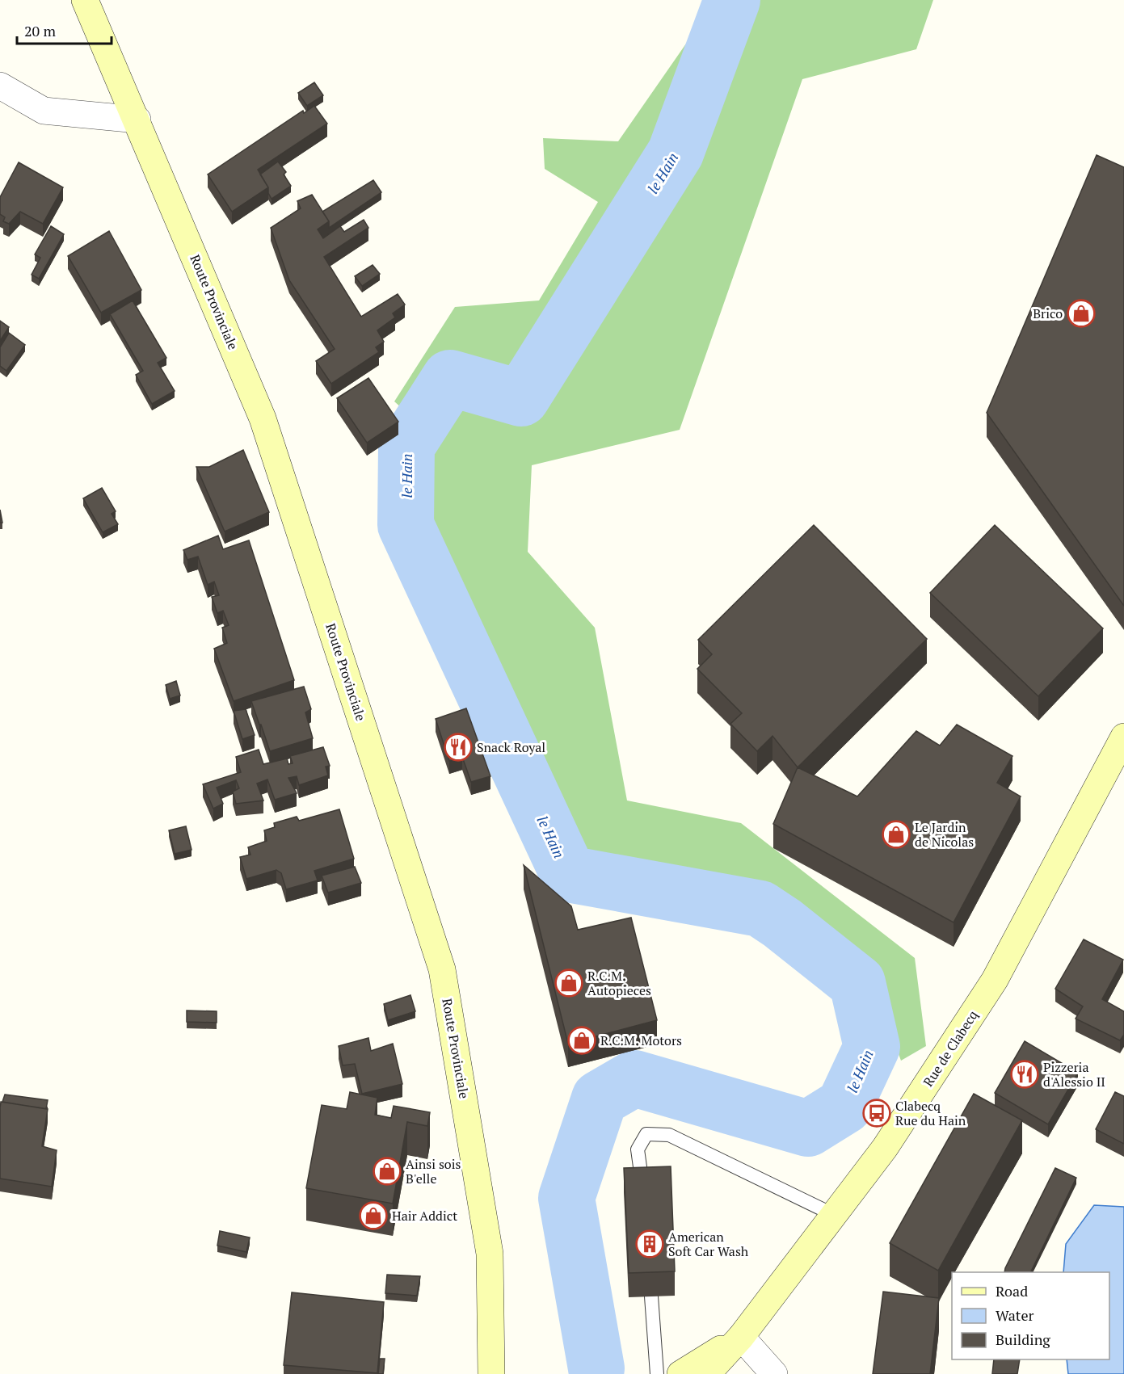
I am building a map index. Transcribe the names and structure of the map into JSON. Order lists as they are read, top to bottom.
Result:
{
  "streets": {
    "main road": ["Route Provinciale", "Rue de Clabecq"]
  },
  "water": ["le Hain"],
  "places": {
    "shop": [
      "Brico",
      "Le Jardin de Nicolas",
      "R.C.M. Autopieces",
      "R.C.M. Motors",
      "Ainsi sois B'elle",
      "Hair Addict"
    ],
    "restaurant": ["Snack Royal", "Pizzeria d'Alessio II"],
    "bus stop": ["Clabecq Rue du Hain"],
    "building": ["American Soft Car Wash"]
  },
  "legend": ["Road", "Water", "Building"],
  "scale_bar": "20 m"
}
